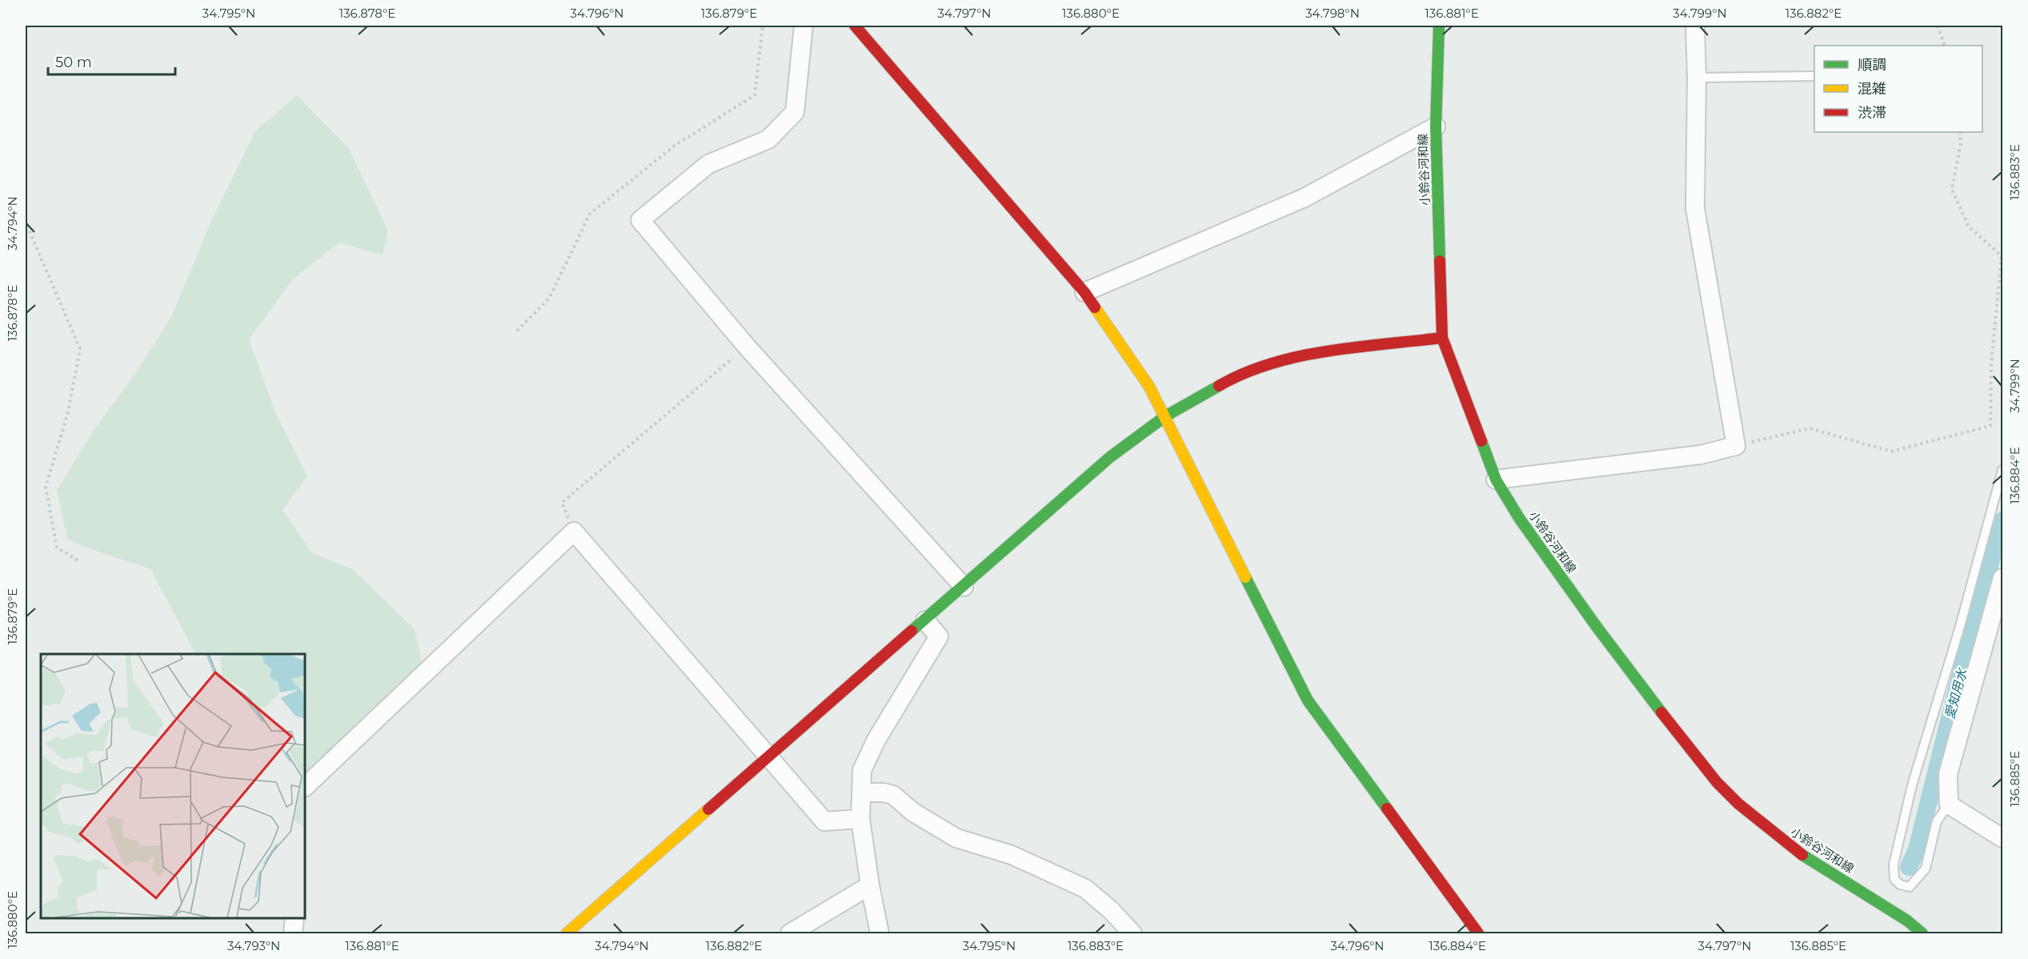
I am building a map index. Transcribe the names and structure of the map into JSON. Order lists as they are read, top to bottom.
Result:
{
  "streets": {
    "street": ["小鈴谷河和線"]
  },
  "water": ["愛知用水"],
  "legend": ["順調", "混雑", "渋滞"],
  "scale_bar": "50 m",
  "coordinates": [
    "34.795°N",
    "136.878°E",
    "34.796°N",
    "136.879°E",
    "34.797°N",
    "136.880°E",
    "34.798°N",
    "136.881°E",
    "34.799°N",
    "136.882°E",
    "136.883°E",
    "34.794°N",
    "136.884°E",
    "136.885°E",
    "34.793°N"
  ]
}
